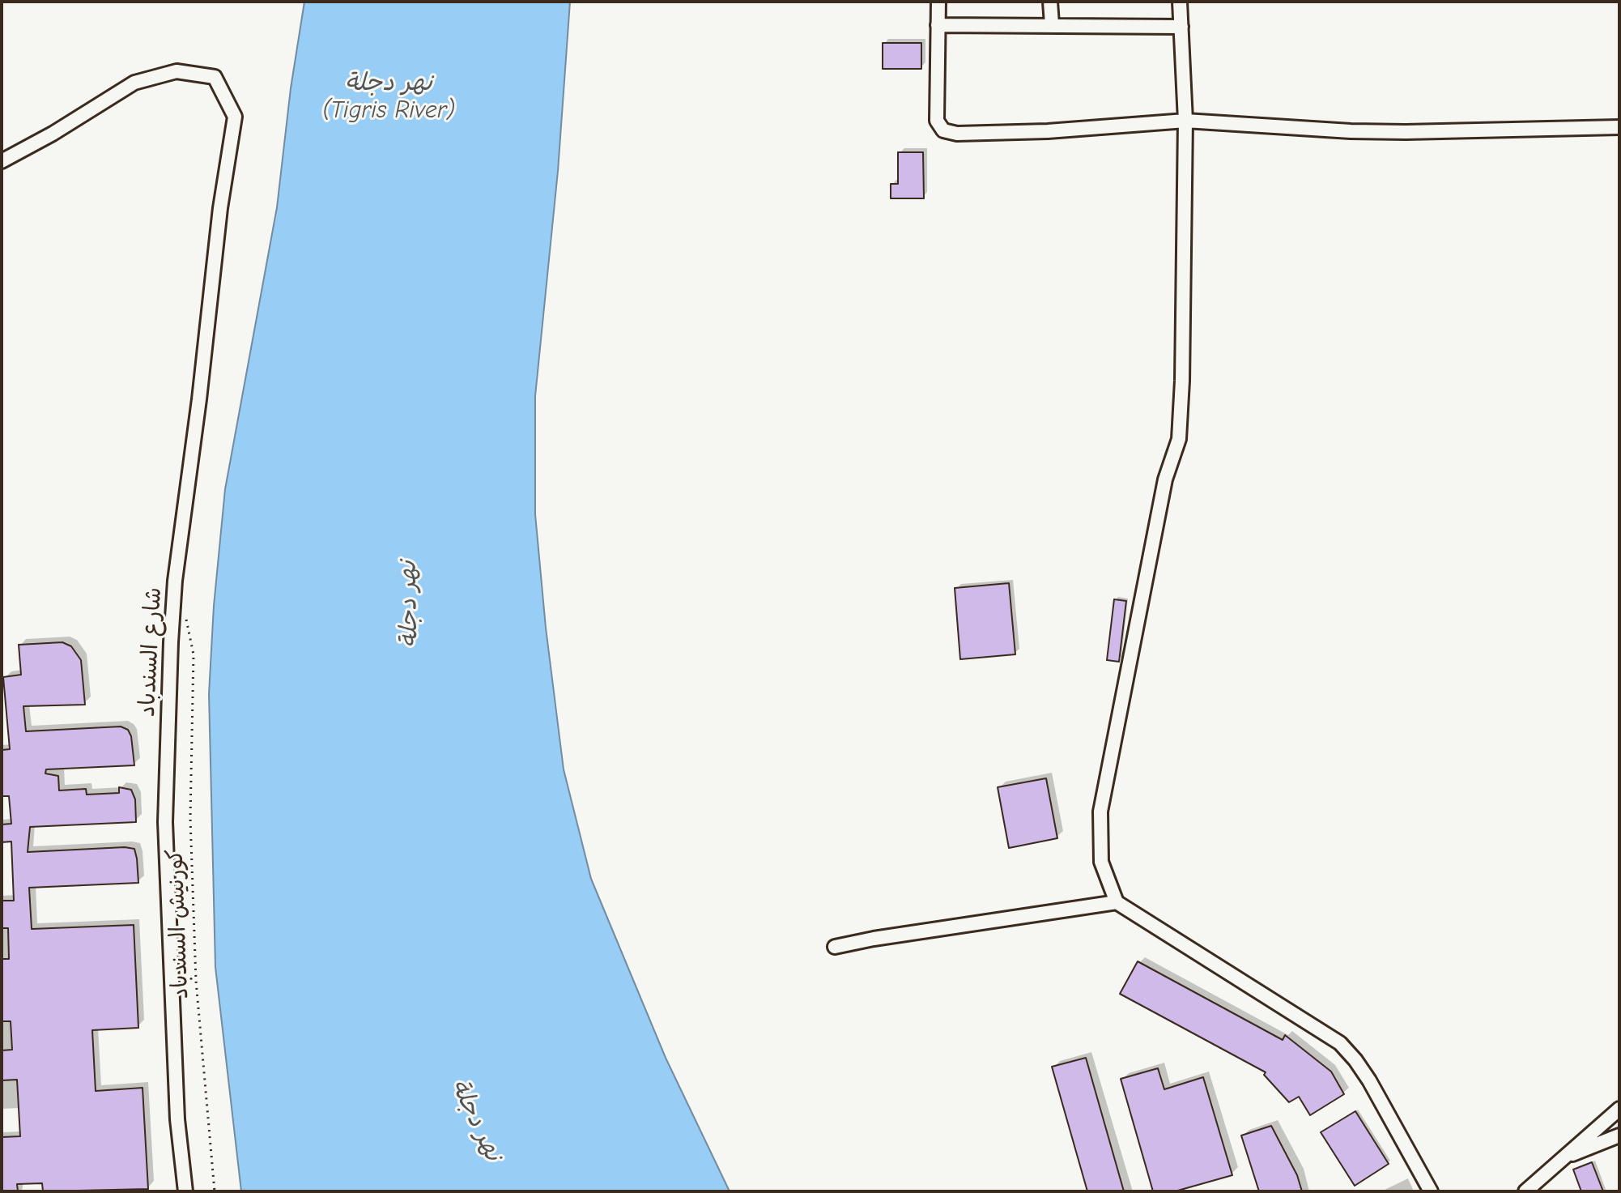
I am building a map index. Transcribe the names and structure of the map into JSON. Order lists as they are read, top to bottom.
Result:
{
  "streets": {
    "street": ["شارع السندباد"],
    "path": ["كورنيش السندباد"]
  },
  "water": ["نهر دجلة (Tigris River)", "نهر دجلة"]
}
